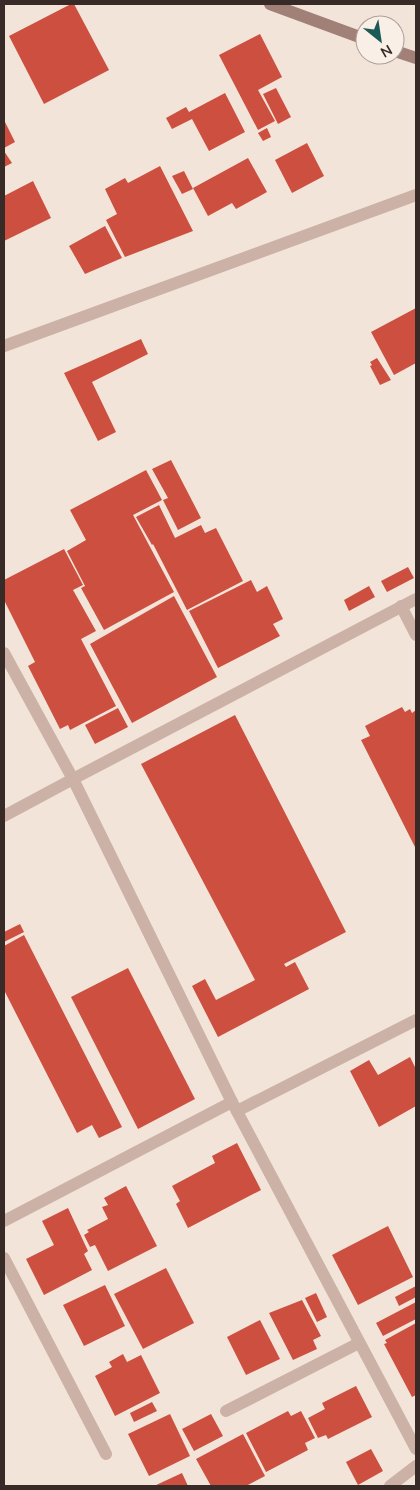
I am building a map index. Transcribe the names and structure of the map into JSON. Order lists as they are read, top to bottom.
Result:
{
  "north": "bottom right"
}
